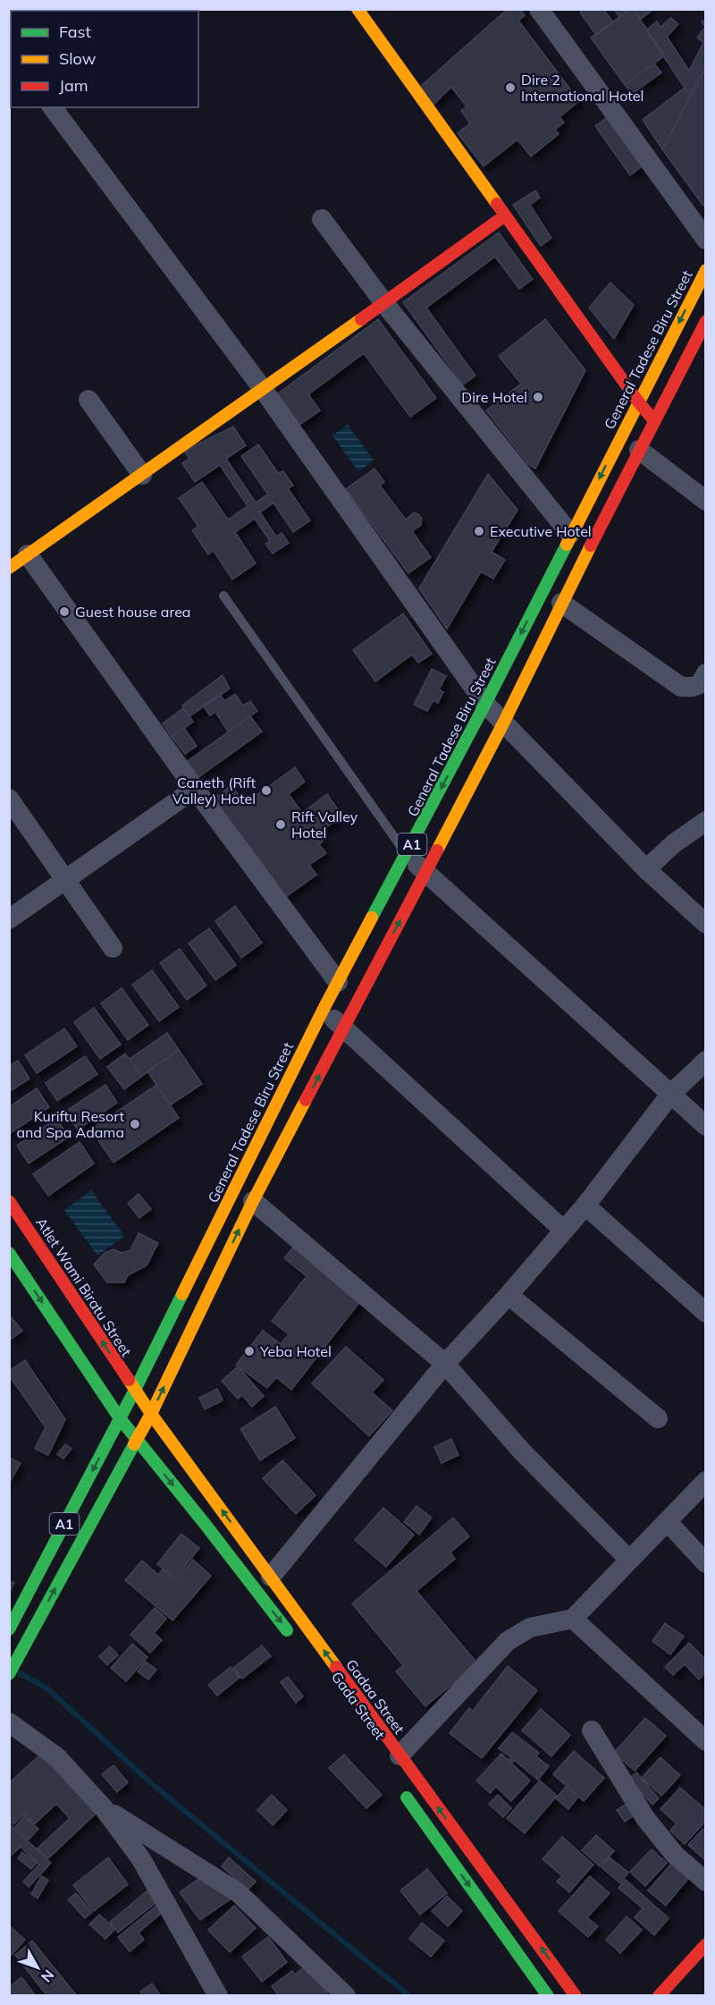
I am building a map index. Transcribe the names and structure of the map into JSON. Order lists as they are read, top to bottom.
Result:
{
  "streets": {
    "main road": [
      "General Tadese Biru Street",
      "A1",
      "Atlet Wami Biratu Street",
      "Gadaa Street"
    ]
  },
  "crossings": [
    ["General Tadese Biru Street", "A1"],
    ["General Tadese Biru Street", "Atlet Wami Biratu Street"],
    ["A1", "Atlet Wami Biratu Street"],
    ["A1", "Gadaa Street"],
    ["Atlet Wami Biratu Street", "Gadaa Street"]
  ],
  "places": [
    "Dire 2 International Hotel",
    "Dire Hotel",
    "Executive Hotel",
    "Guest house area",
    "Caneth (Rift Valley) Hotel",
    "Rift Valley Hotel",
    "Kuriftu Resort and Spa Adama",
    "Yeba Hotel"
  ],
  "legend": ["Fast", "Slow", "Jam"],
  "north": "bottom right"
}
